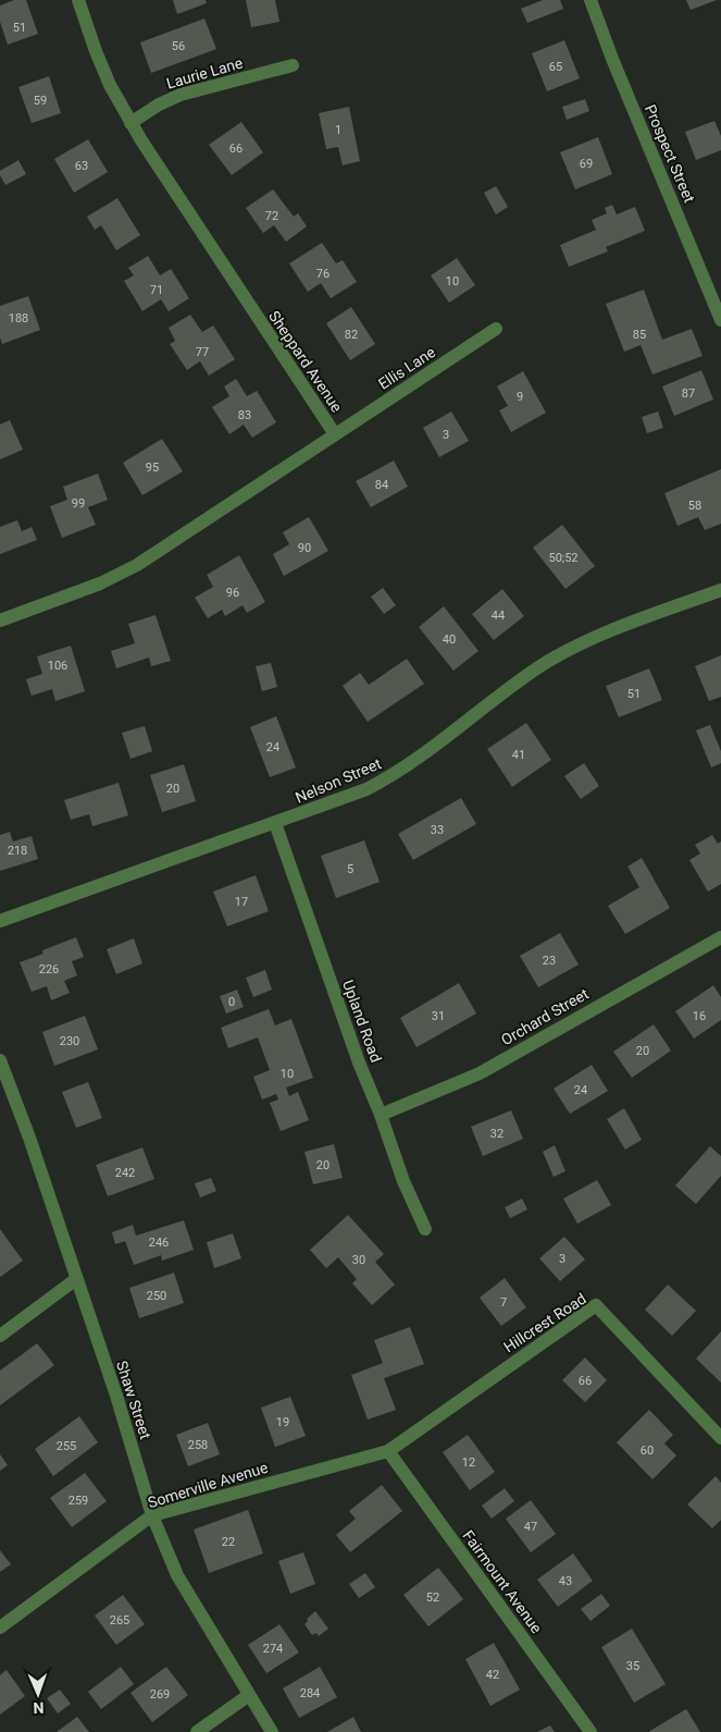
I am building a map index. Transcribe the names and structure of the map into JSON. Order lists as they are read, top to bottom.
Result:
{
  "streets": {
    "street": [
      "Laurie Lane",
      "Prospect Street",
      "Sheppard Avenue",
      "Ellis Lane",
      "Nelson Street",
      "Orchard Street",
      "Upland Road",
      "Hillcrest Road",
      "Shaw Street",
      "Somerville Avenue",
      "Fairmount Avenue"
    ]
  },
  "crossings": [
    ["Laurie Lane", "Sheppard Avenue"],
    ["Sheppard Avenue", "Ellis Lane"],
    ["Nelson Street", "Upland Road"],
    ["Orchard Street", "Upland Road"],
    ["Hillcrest Road", "Somerville Avenue"],
    ["Shaw Street", "Somerville Avenue"],
    ["Somerville Avenue", "Fairmount Avenue"]
  ],
  "house_numbers": [
    "51",
    "56",
    "65",
    "59",
    "1",
    "66",
    "69",
    "63",
    "72",
    "76",
    "10",
    "71",
    "188",
    "82",
    "85",
    "77",
    "87",
    "9",
    "83",
    "3",
    "95",
    "84",
    "99",
    "58",
    "90",
    "50;52",
    "96",
    "44",
    "40",
    "106",
    "51",
    "24",
    "41",
    "20",
    "33",
    "218",
    "5",
    "17",
    "23",
    "226",
    "0",
    "31",
    "16",
    "230",
    "20",
    "10",
    "24",
    "32",
    "20",
    "242",
    "246",
    "3",
    "30",
    "250",
    "7",
    "66",
    "19",
    "258",
    "255",
    "60",
    "12",
    "259",
    "47",
    "22",
    "43",
    "52",
    "265",
    "274",
    "35",
    "42",
    "284",
    "269"
  ],
  "north": "bottom"
}
